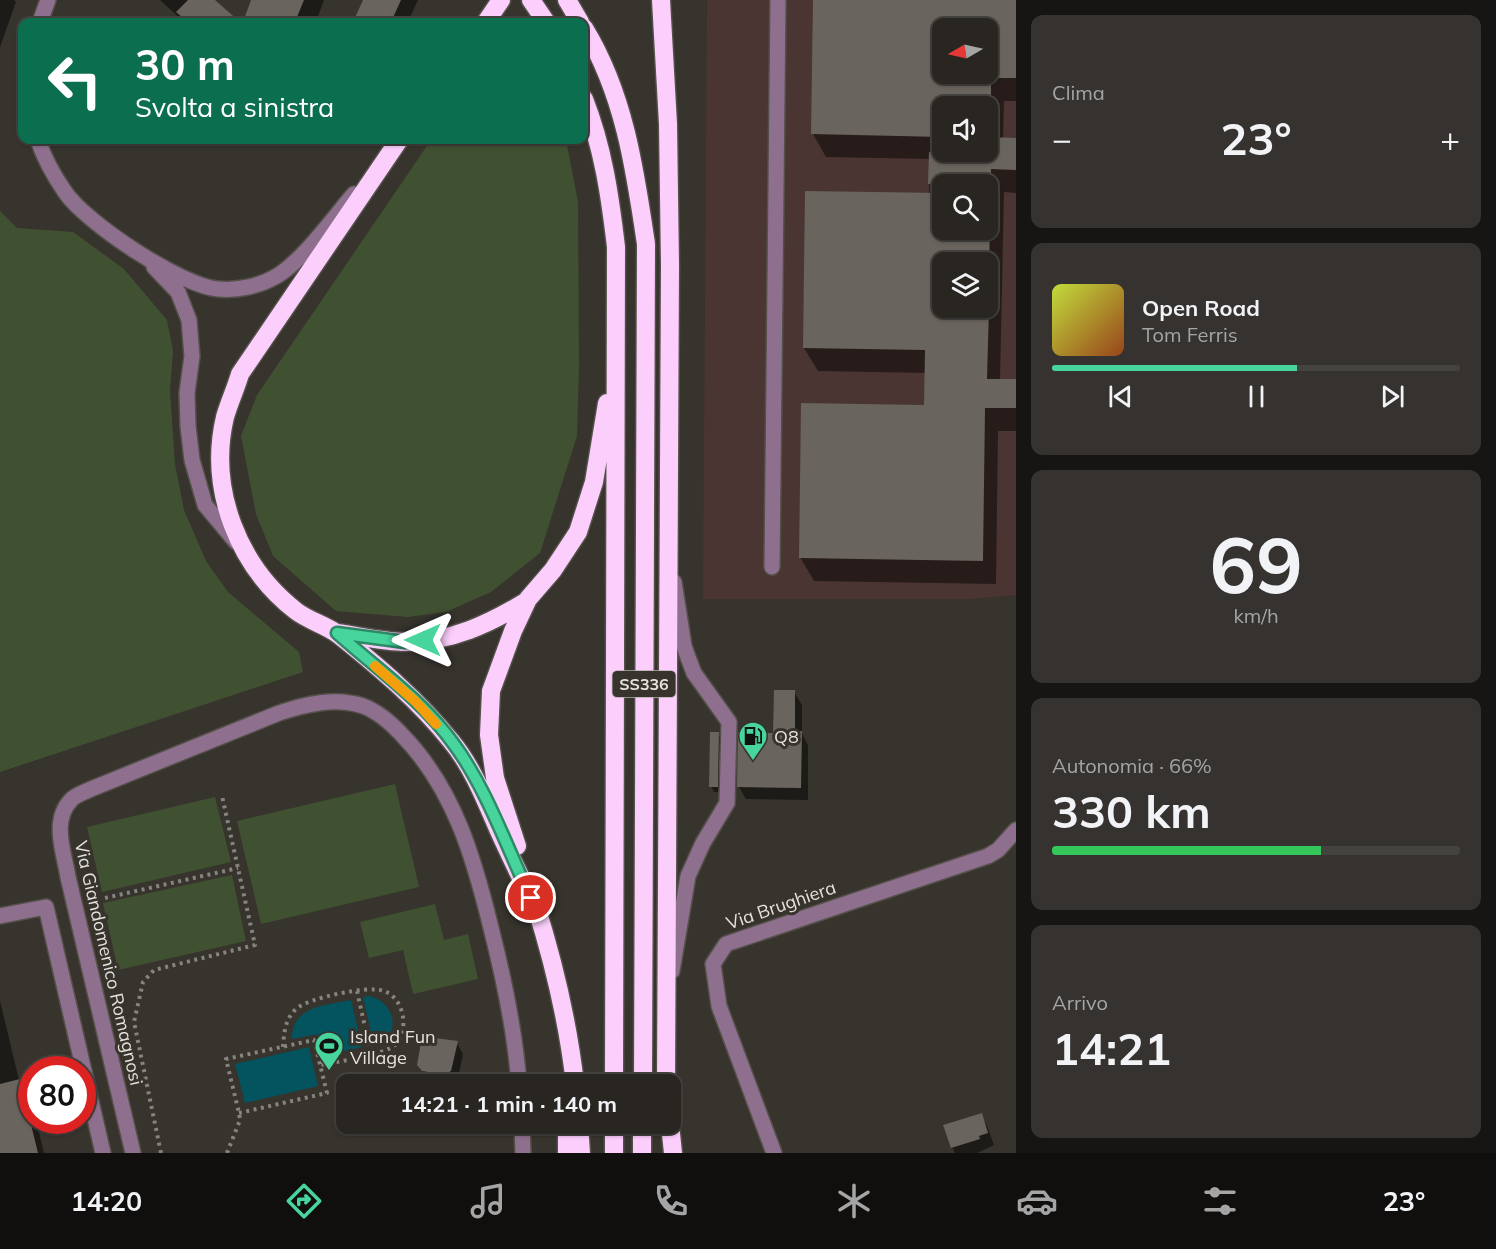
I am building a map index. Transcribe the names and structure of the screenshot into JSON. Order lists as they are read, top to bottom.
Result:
{
  "streets": {
    "highway": ["SS336"],
    "street": ["Via Brughiera", "Via Giandomenico Romagnosi"]
  },
  "places": {
    "fuel station": ["Q8"],
    "sports": ["Island Fun Village"]
  },
  "north": "left",
  "page": {
    "tile": [
      "Clima",
      ["69", "km/h"],
      ["Autonomia · 66%", "330 km"],
      ["Arrivo", "14:21"]
    ],
    "turn": ["30 m", "Svolta a sinistra"],
    "heat": ["−", "23°", "+"],
    "song": ["Open Road", "Tom Ferris"],
    "limit": "80",
    "trip": "14:21 · 1 min · 140 m",
    "tabs": ["14:20", "23°"]
  }
}
